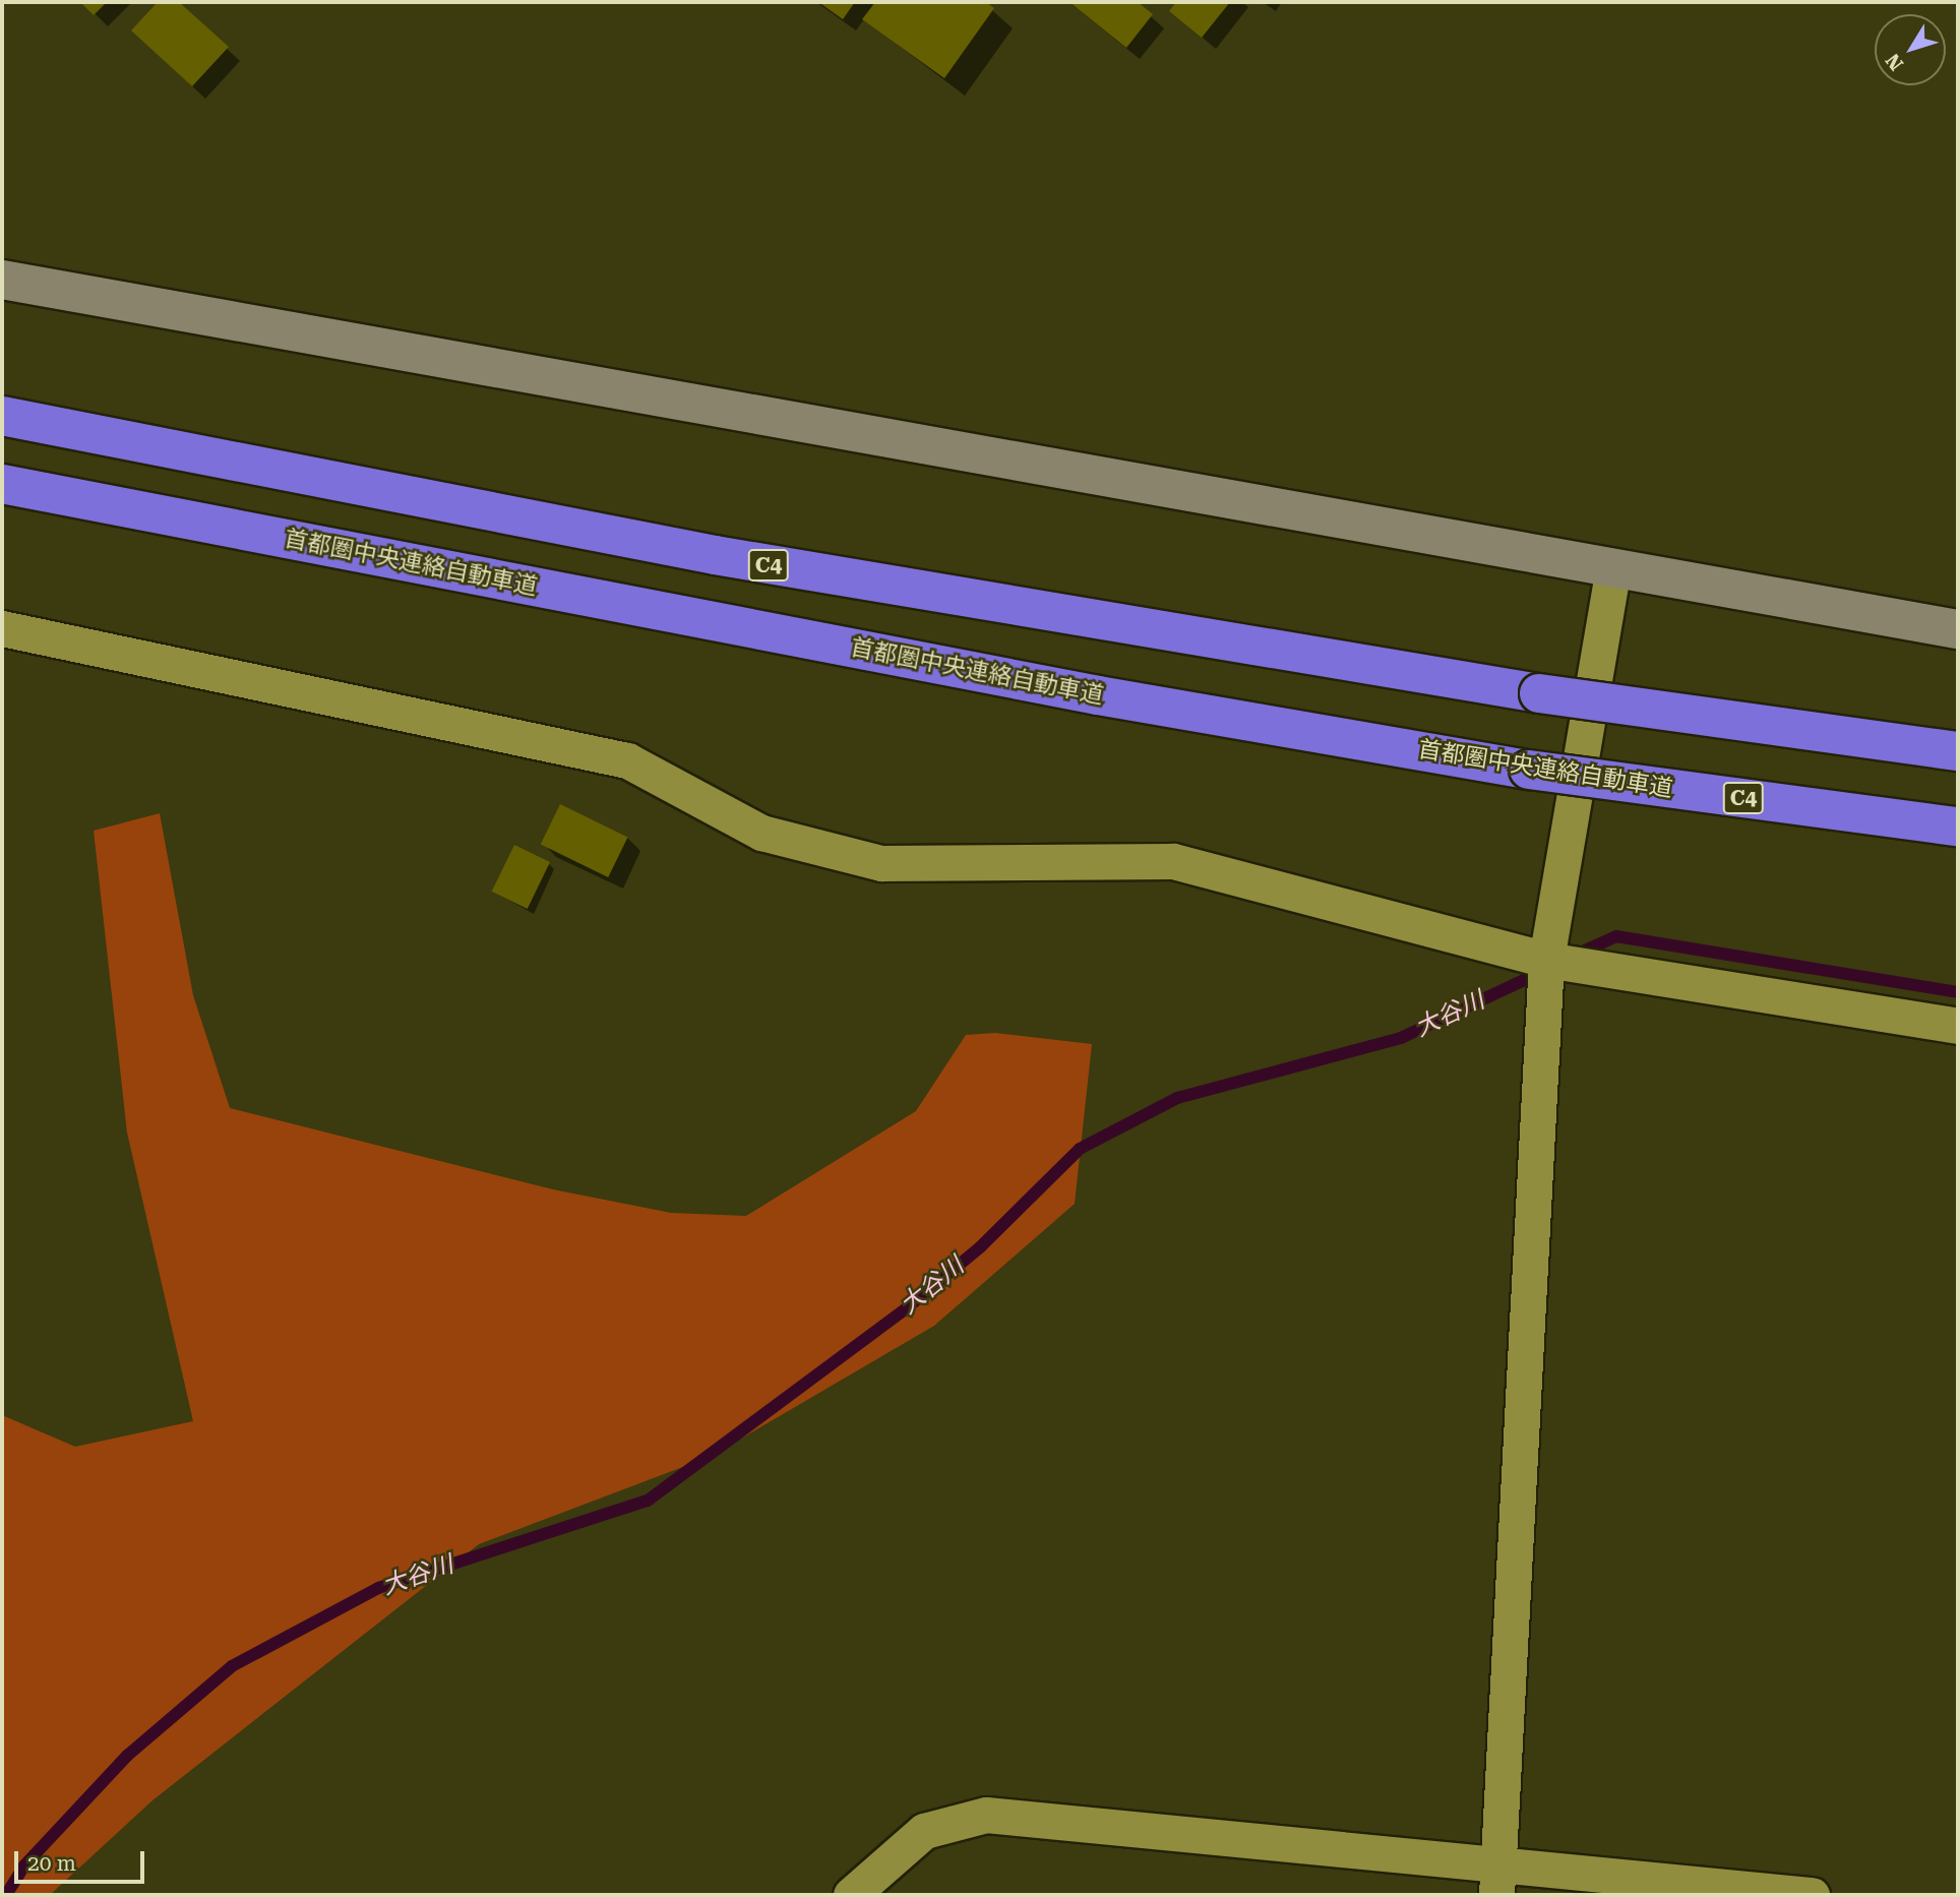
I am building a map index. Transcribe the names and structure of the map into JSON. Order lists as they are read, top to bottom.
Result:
{
  "streets": {
    "highway": ["首都圏中央連絡自動車道", "C4"]
  },
  "water": ["大谷川"],
  "scale_bar": "20 m",
  "north": "bottom left"
}
